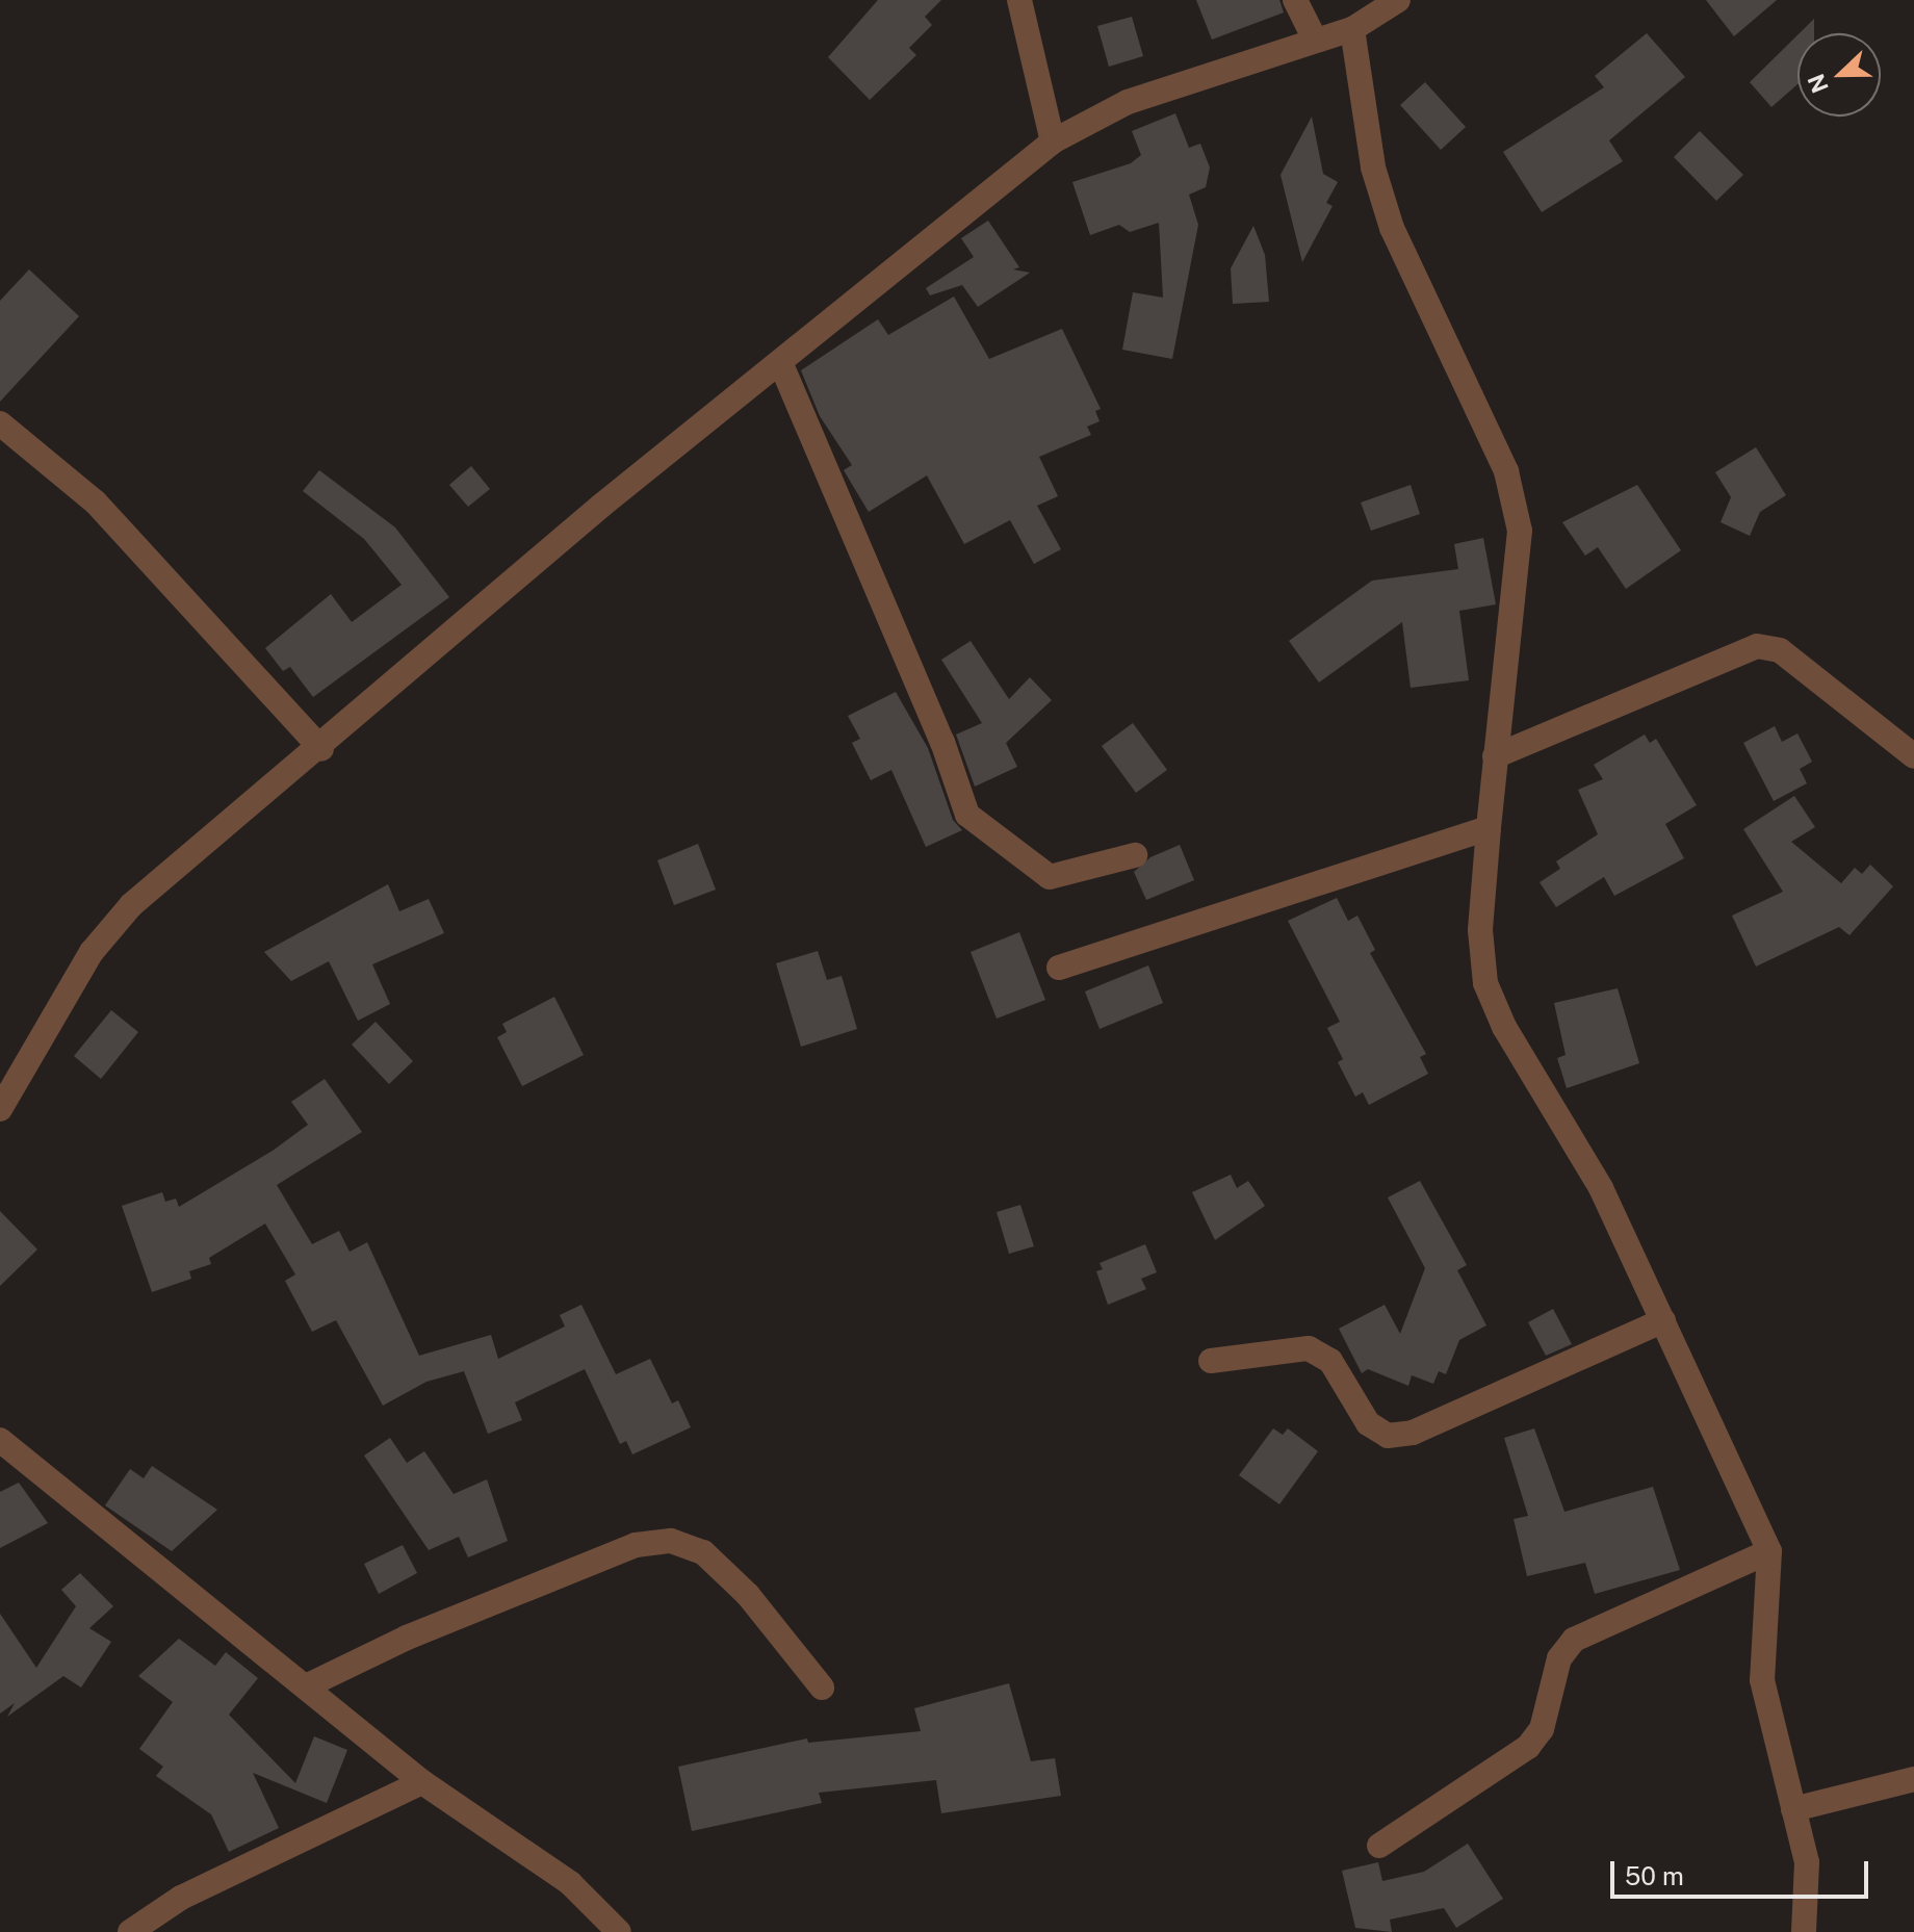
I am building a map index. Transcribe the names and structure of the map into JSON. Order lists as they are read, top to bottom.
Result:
{
  "scale_bar": "50 m",
  "north": "left"
}
